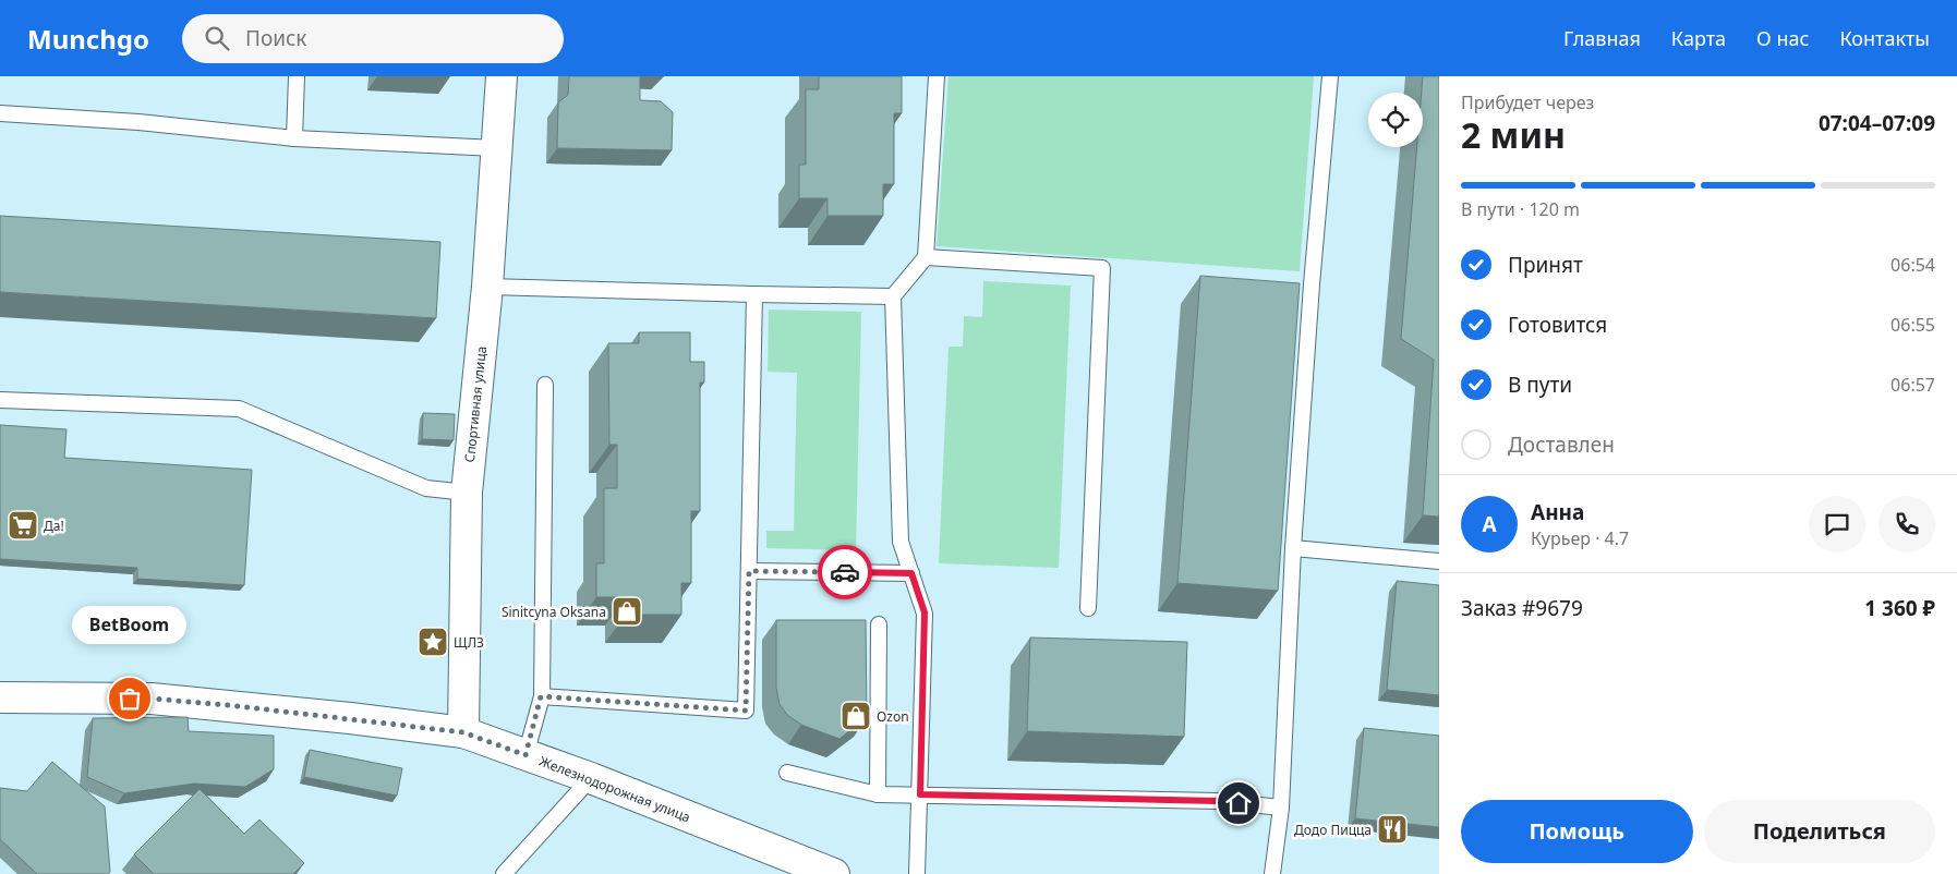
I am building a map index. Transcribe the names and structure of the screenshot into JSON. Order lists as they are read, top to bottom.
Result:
{
  "streets": {
    "main road": ["Спортивная улица", "Железнодорожная улица"]
  },
  "crossings": [
    ["Спортивная улица", "Железнодорожная улица"]
  ],
  "places": {
    "supermarket": ["Да!"],
    "shop": ["Sinitcyna Oksana", "Ozon"],
    "place": ["ЩЛЗ"],
    "other": ["BetBoom"],
    "restaurant": ["Додо Пицца"]
  },
  "page": {
    "header": "Munchgo",
    "search": "Поиск",
    "nav": [
      "Главная",
      "Карта",
      "О нас",
      "Контакты"
    ],
    "heading": ["2 мин", "Прибудет через", "07:04–07:09"],
    "panel": [
      "Анна",
      "Курьер · 4.7",
      "Заказ #9679",
      "1 360 ₽"
    ],
    "bar": "В пути · 120 m",
    "list": [
      ["Принят", "06:54"],
      ["Готовится", "06:55"],
      ["В пути", "06:57"],
      "Доставлен"
    ],
    "round": "А",
    "bubble": "BetBoom",
    "buttons": ["Помощь", "Поделиться"]
  }
}
